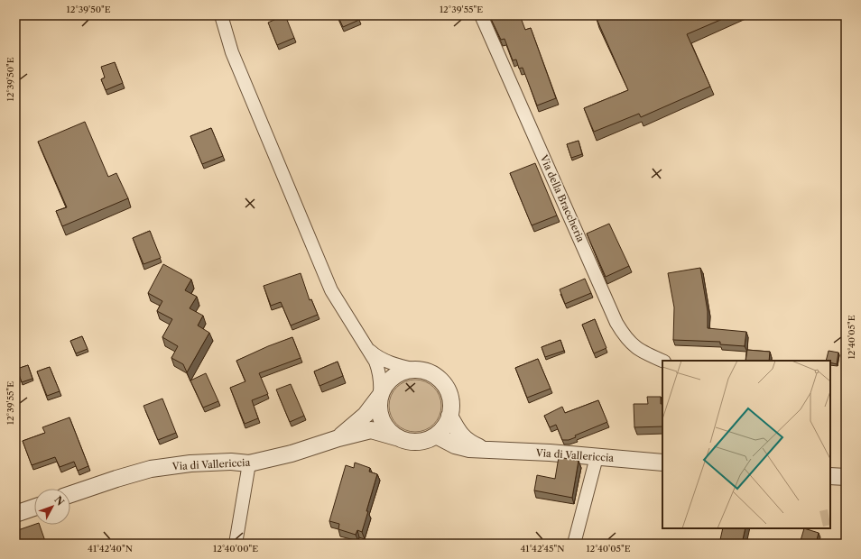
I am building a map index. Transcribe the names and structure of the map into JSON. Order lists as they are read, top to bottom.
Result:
{
  "streets": {
    "street": ["Via della Braccheria", "Via di Vallericcia"]
  },
  "north": "top right",
  "coordinates": [
    "12°39'50\"E",
    "12°39'55\"E",
    "12°40'05\"E",
    "41°42'40\"N",
    "12°40'00\"E",
    "41°42'45\"N"
  ]
}
